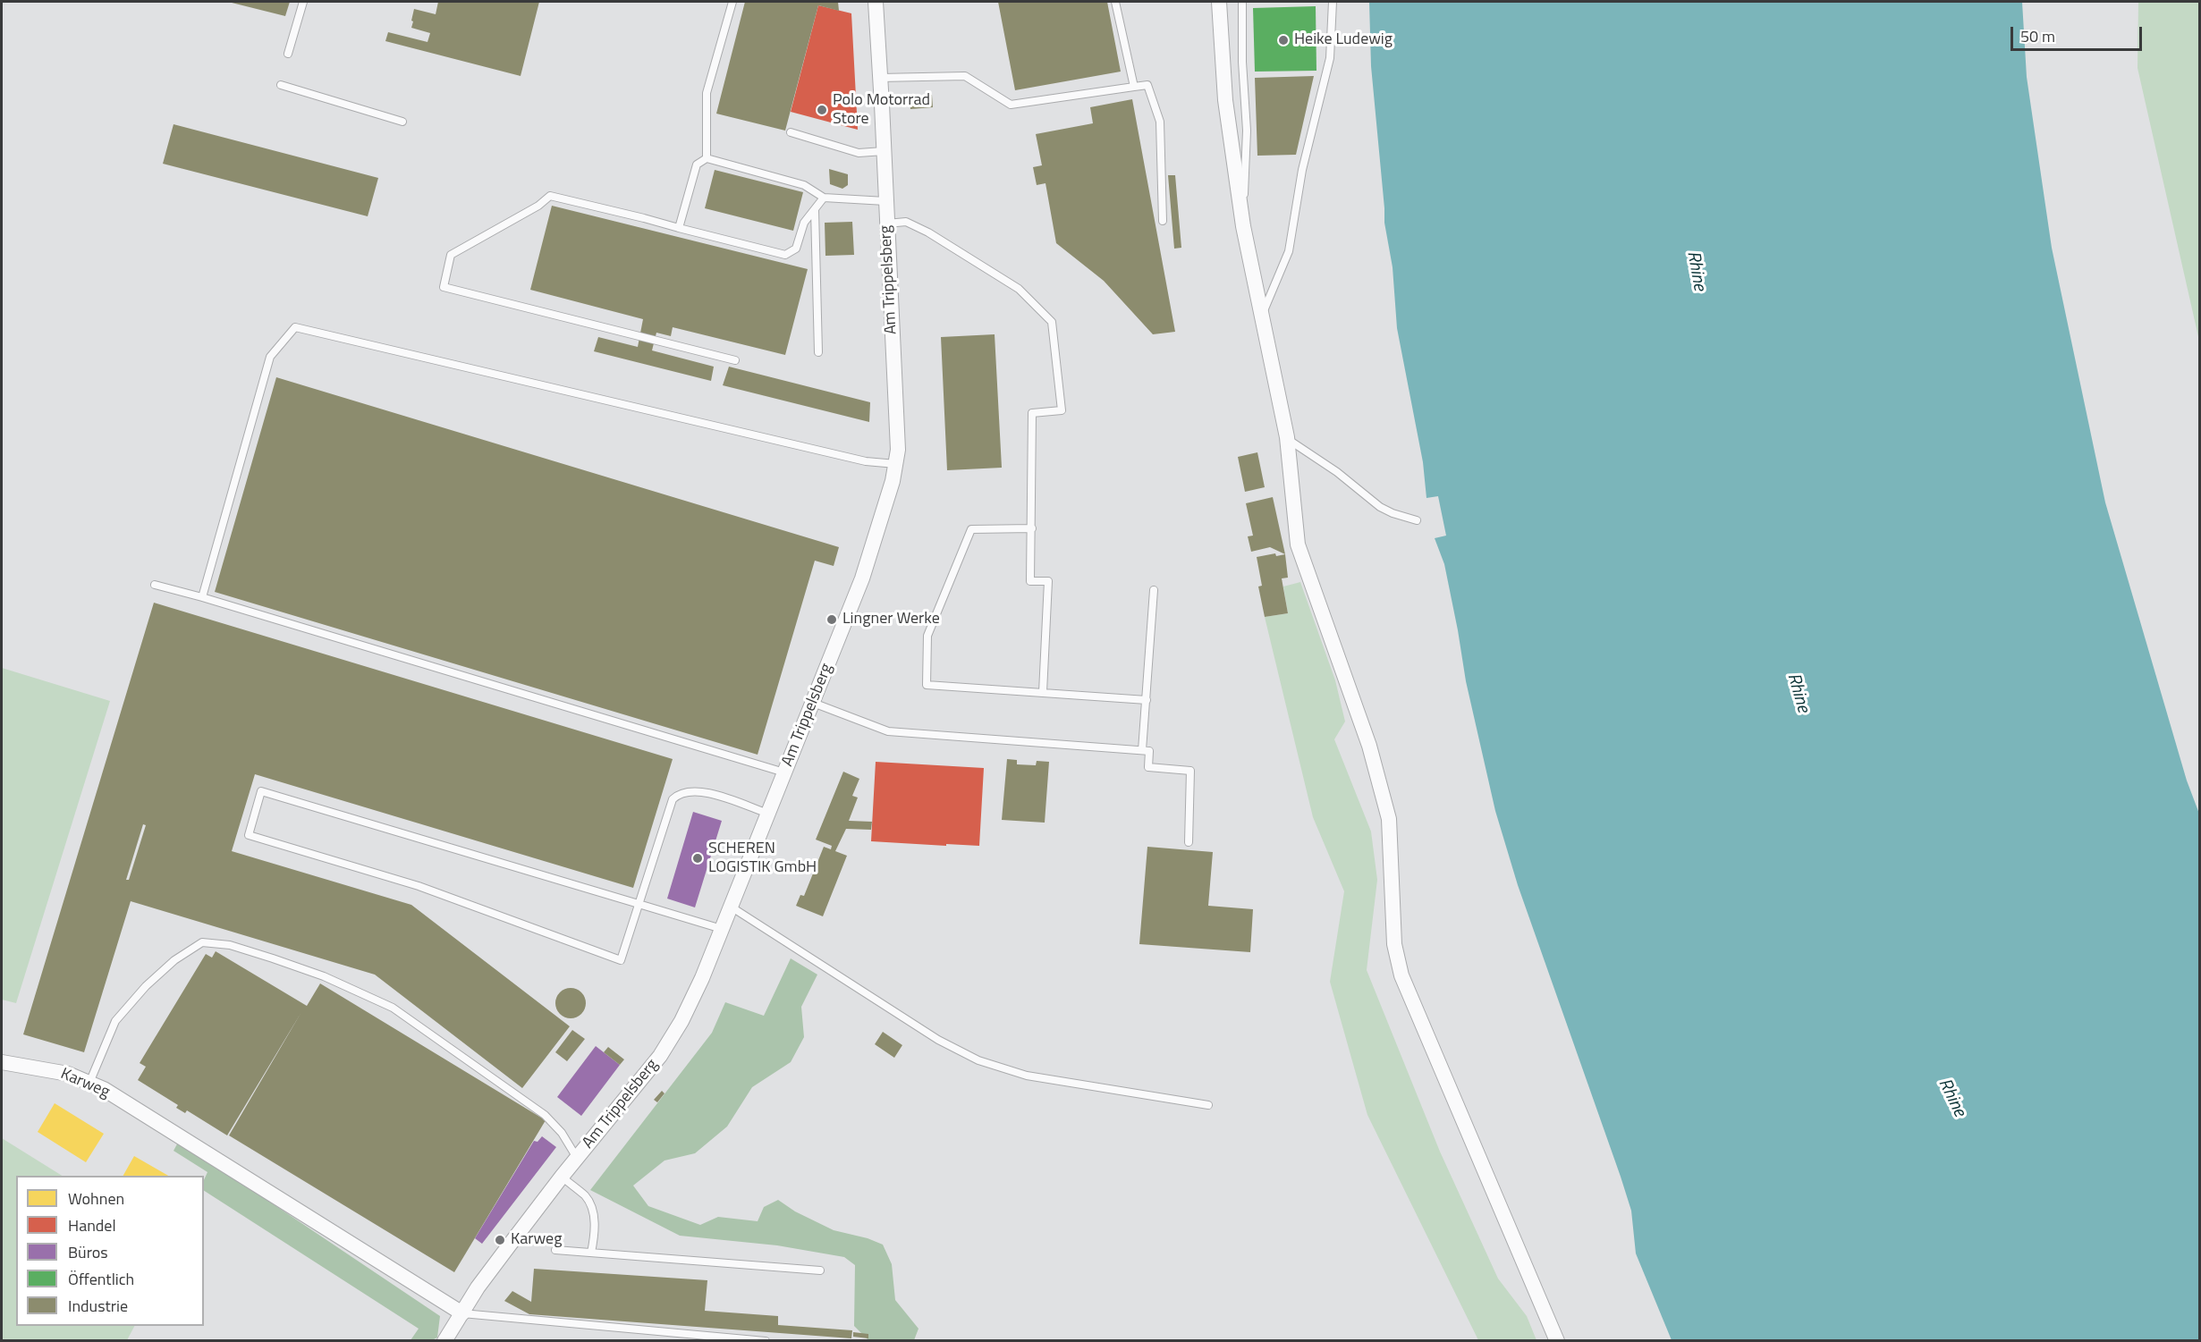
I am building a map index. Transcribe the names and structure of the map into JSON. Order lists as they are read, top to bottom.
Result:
{
  "streets": {
    "street": ["Am Trippelsberg", "Karweg"]
  },
  "crossings": [
    ["Am Trippelsberg", "Karweg"]
  ],
  "water": ["Rhine"],
  "places": [
    "Heike Ludewig",
    "Polo Motorrad Store",
    "Lingner Werke",
    "SCHEREN LOGISTIK GmbH",
    "Karweg"
  ],
  "legend": [
    "Wohnen",
    "Handel",
    "Büros",
    "Öffentlich",
    "Industrie"
  ],
  "scale_bar": "50 m"
}
